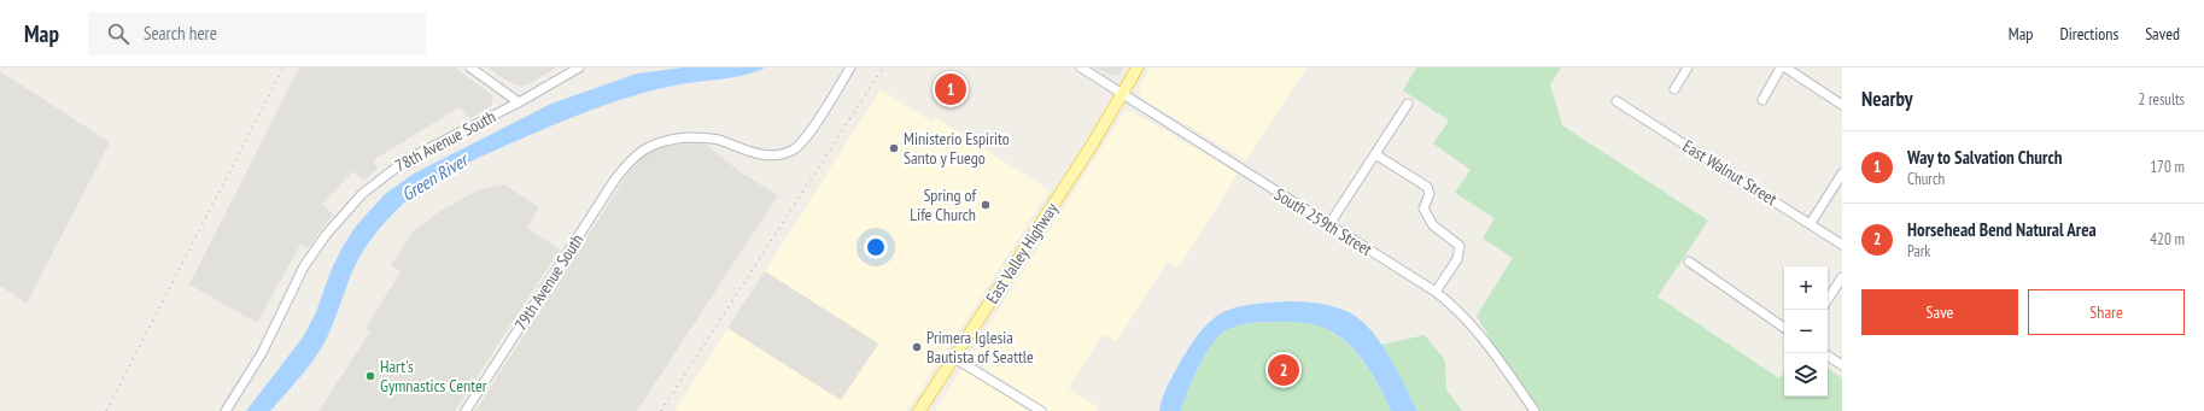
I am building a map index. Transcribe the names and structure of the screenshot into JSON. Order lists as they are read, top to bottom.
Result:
{
  "streets": {
    "main road": ["East Valley Highway"],
    "street": [
      "78th Avenue South",
      "East Walnut Street",
      "South 259th Street",
      "79th Avenue South"
    ]
  },
  "crossings": [
    ["South 259th Street", "East Valley Highway"]
  ],
  "water": ["Green River"],
  "places": [
    "Ministerio Espirito Santo y Fuego",
    "Spring of Life Church",
    "Primera Iglesia Bautista of Seattle",
    "Hart's Gymnastics Center"
  ],
  "page": {
    "header": "Map",
    "search": "Search here",
    "nav": ["Map", "Directions", "Saved"],
    "heading": ["Nearby", "2 results"],
    "pins": ["1", "2"],
    "list": [
      {
        "mark": "1",
        "name": "Way to Salvation Church",
        "note": "Church",
        "value": "170 m"
      },
      {
        "mark": "2",
        "name": "Horsehead Bend Natural Area",
        "note": "Park",
        "value": "420 m"
      }
    ],
    "map_buttons": ["+", "−"],
    "buttons": ["Save", "Share"]
  }
}
